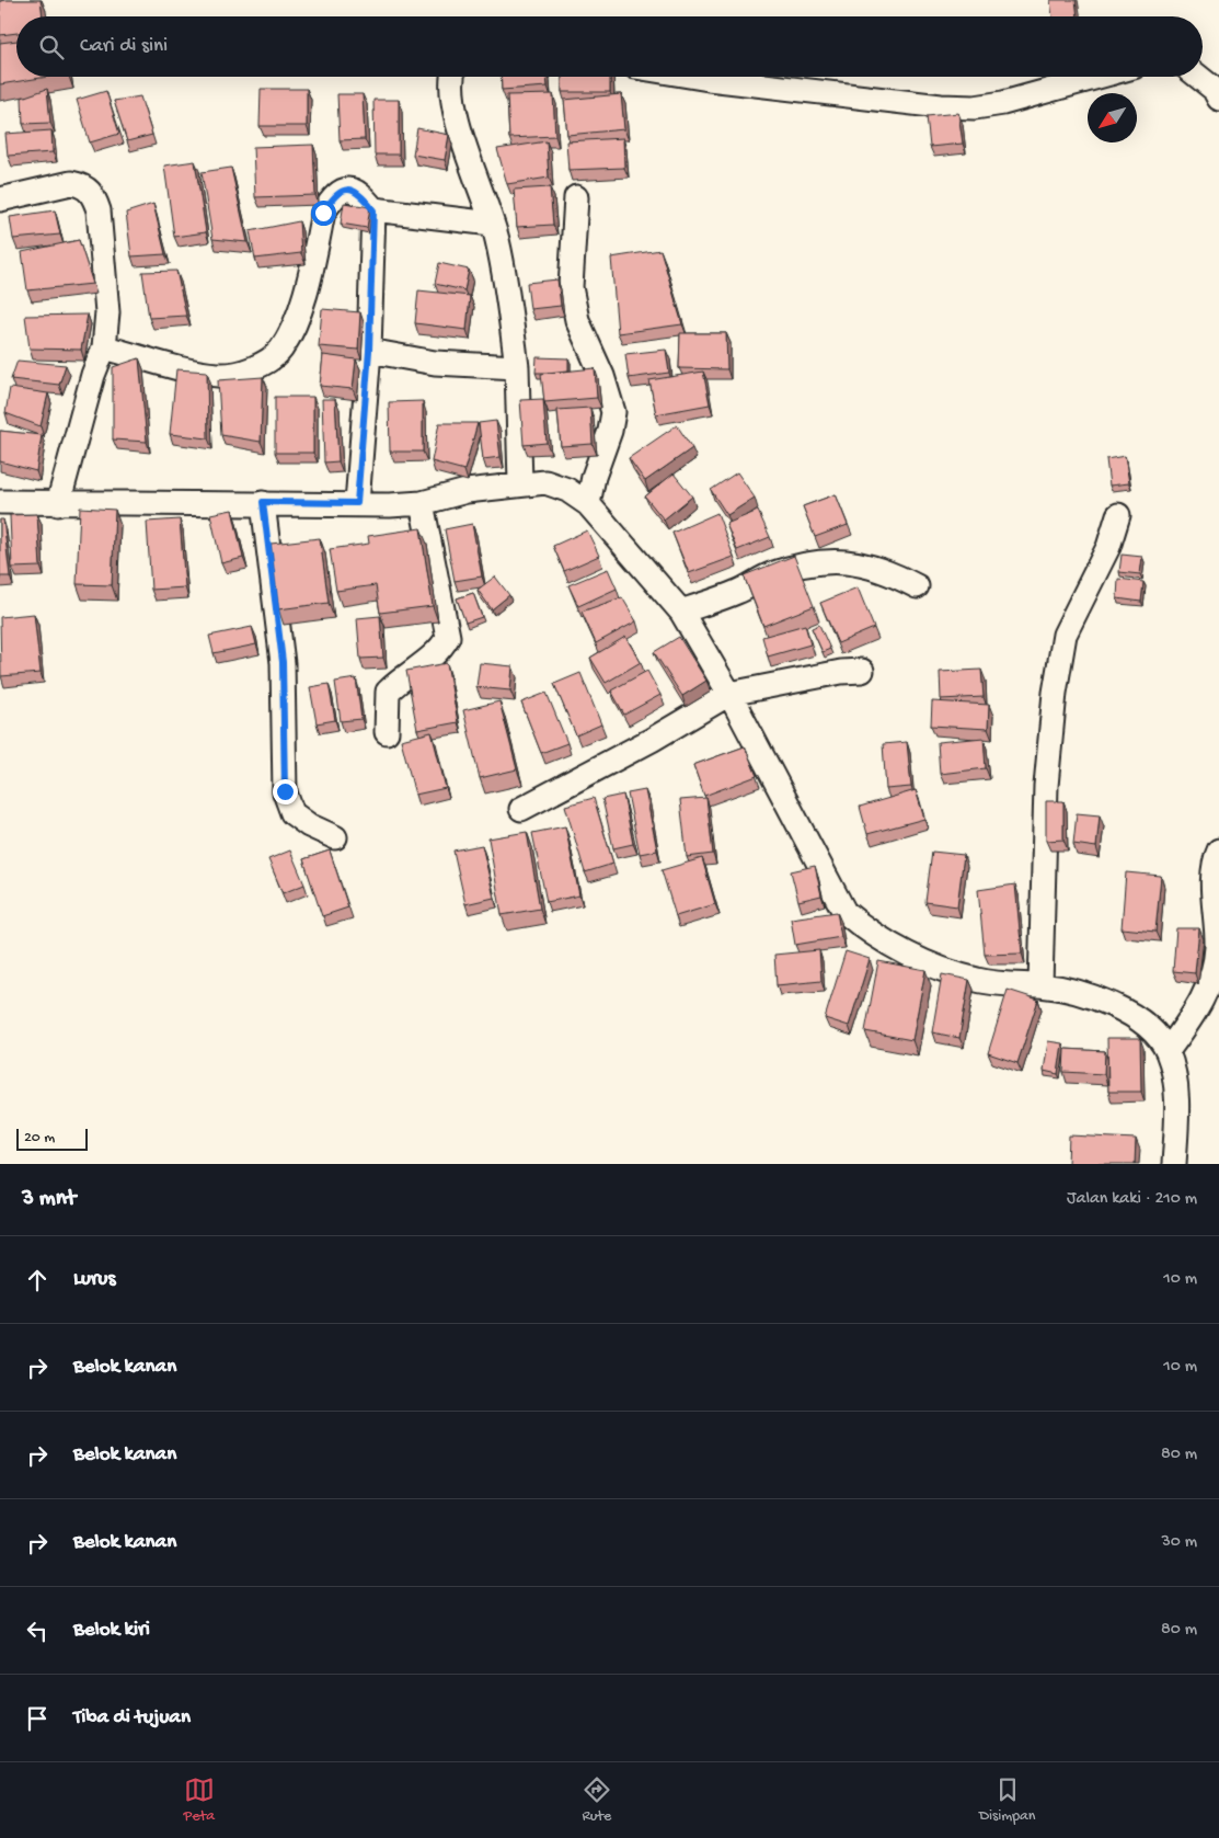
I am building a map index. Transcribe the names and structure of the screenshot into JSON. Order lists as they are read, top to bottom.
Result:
{
  "scale_bar": "20 m",
  "north": "bottom left",
  "page": {
    "search": "Cari di sini",
    "scale": "20 m",
    "heading": ["3 mnt", "Jalan kaki · 210 m"],
    "list": [
      ["Lurus", "10 m"],
      ["Belok kanan", "10 m"],
      ["Belok kanan", "80 m"],
      ["Belok kanan", "30 m"],
      ["Belok kiri", "80 m"],
      "Tiba di tujuan"
    ],
    "nav": ["Peta", "Rute", "Disimpan"]
  }
}
